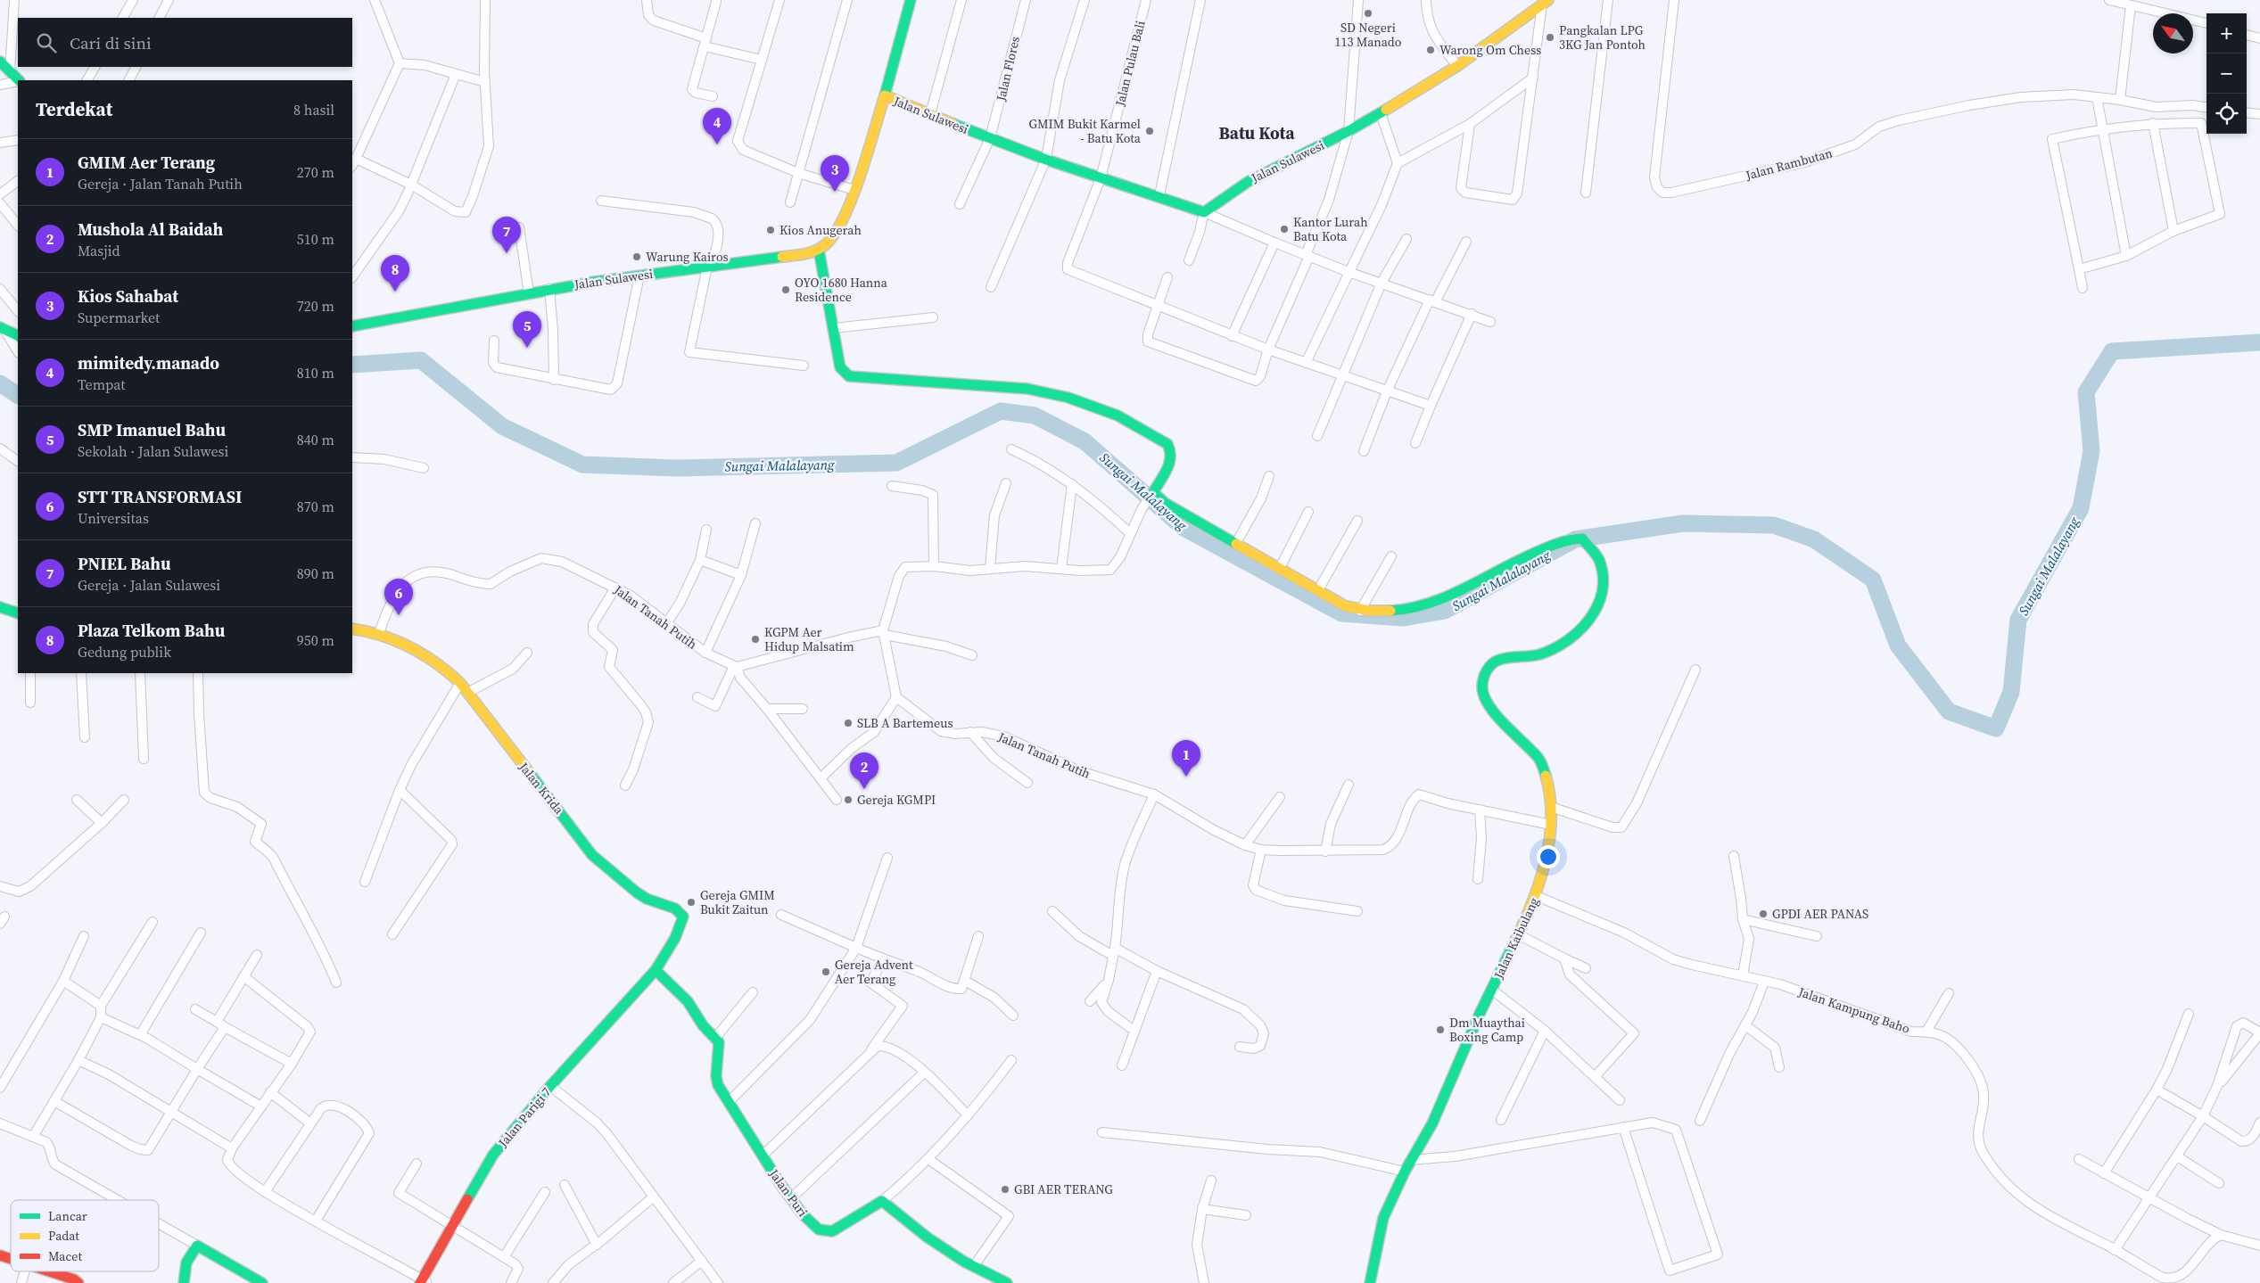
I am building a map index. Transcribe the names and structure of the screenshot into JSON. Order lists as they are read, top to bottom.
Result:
{
  "streets": {
    "street": [
      "Jalan Pulau Bali",
      "Jalan Flores",
      "Jalan Sulawesi",
      "Jalan Rambutan",
      "Jalan Tanah Putih",
      "Jalan Krida",
      "Jalan Kaibulang",
      "Jalan Kampung Baho",
      "Jalan Parigi 7",
      "Jalan Puri"
    ]
  },
  "crossings": [
    ["Jalan Pulau Bali", "Jalan Sulawesi"],
    ["Jalan Flores", "Jalan Sulawesi"],
    ["Jalan Tanah Putih", "Jalan Krida"],
    ["Jalan Krida", "Jalan Parigi 7"],
    ["Jalan Kaibulang", "Jalan Kampung Baho"]
  ],
  "districts": ["Batu Kota"],
  "water": ["Sungai Malalayang"],
  "places": [
    "SD Negeri 113 Manado",
    "Pangkalan LPG 3KG Jan Pontoh",
    "Warong Om Chess",
    "GMIM Bukit Karmel - Batu Kota",
    "Kantor Lurah Batu Kota",
    "Kios Anugerah",
    "Warung Kairos",
    "OYO 1680 Hanna Residence",
    "KGPM Aer Hidup Malsatim",
    "SLB A Bartemeus",
    "Gereja KGMPI",
    "Gereja GMIM Bukit Zaitun",
    "GPDI AER PANAS",
    "Gereja Advent Aer Terang",
    "Dm Muaythai Boxing Camp",
    "GBI AER TERANG"
  ],
  "legend": ["Lancar", "Padat", "Macet"],
  "north": "top left",
  "page": {
    "map_buttons": ["+", "−"],
    "search": "Cari di sini",
    "heading": ["Terdekat", "8 hasil"],
    "pins": [
      "4",
      "3",
      "7",
      "8",
      "5",
      "6",
      "1",
      "2"
    ],
    "list": [
      {
        "mark": "1",
        "name": "GMIM Aer Terang",
        "note": "Gereja · Jalan Tanah Putih",
        "value": "270 m"
      },
      {
        "mark": "2",
        "name": "Mushola Al Baidah",
        "note": "Masjid",
        "value": "510 m"
      },
      {
        "mark": "3",
        "name": "Kios Sahabat",
        "note": "Supermarket",
        "value": "720 m"
      },
      {
        "mark": "4",
        "name": "mimitedy.manado",
        "note": "Tempat",
        "value": "810 m"
      },
      {
        "mark": "5",
        "name": "SMP Imanuel Bahu",
        "note": "Sekolah · Jalan Sulawesi",
        "value": "840 m"
      },
      {
        "mark": "6",
        "name": "STT TRANSFORMASI",
        "note": "Universitas",
        "value": "870 m"
      },
      {
        "mark": "7",
        "name": "PNIEL Bahu",
        "note": "Gereja · Jalan Sulawesi",
        "value": "890 m"
      },
      {
        "mark": "8",
        "name": "Plaza Telkom Bahu",
        "note": "Gedung publik",
        "value": "950 m"
      }
    ]
  }
}
